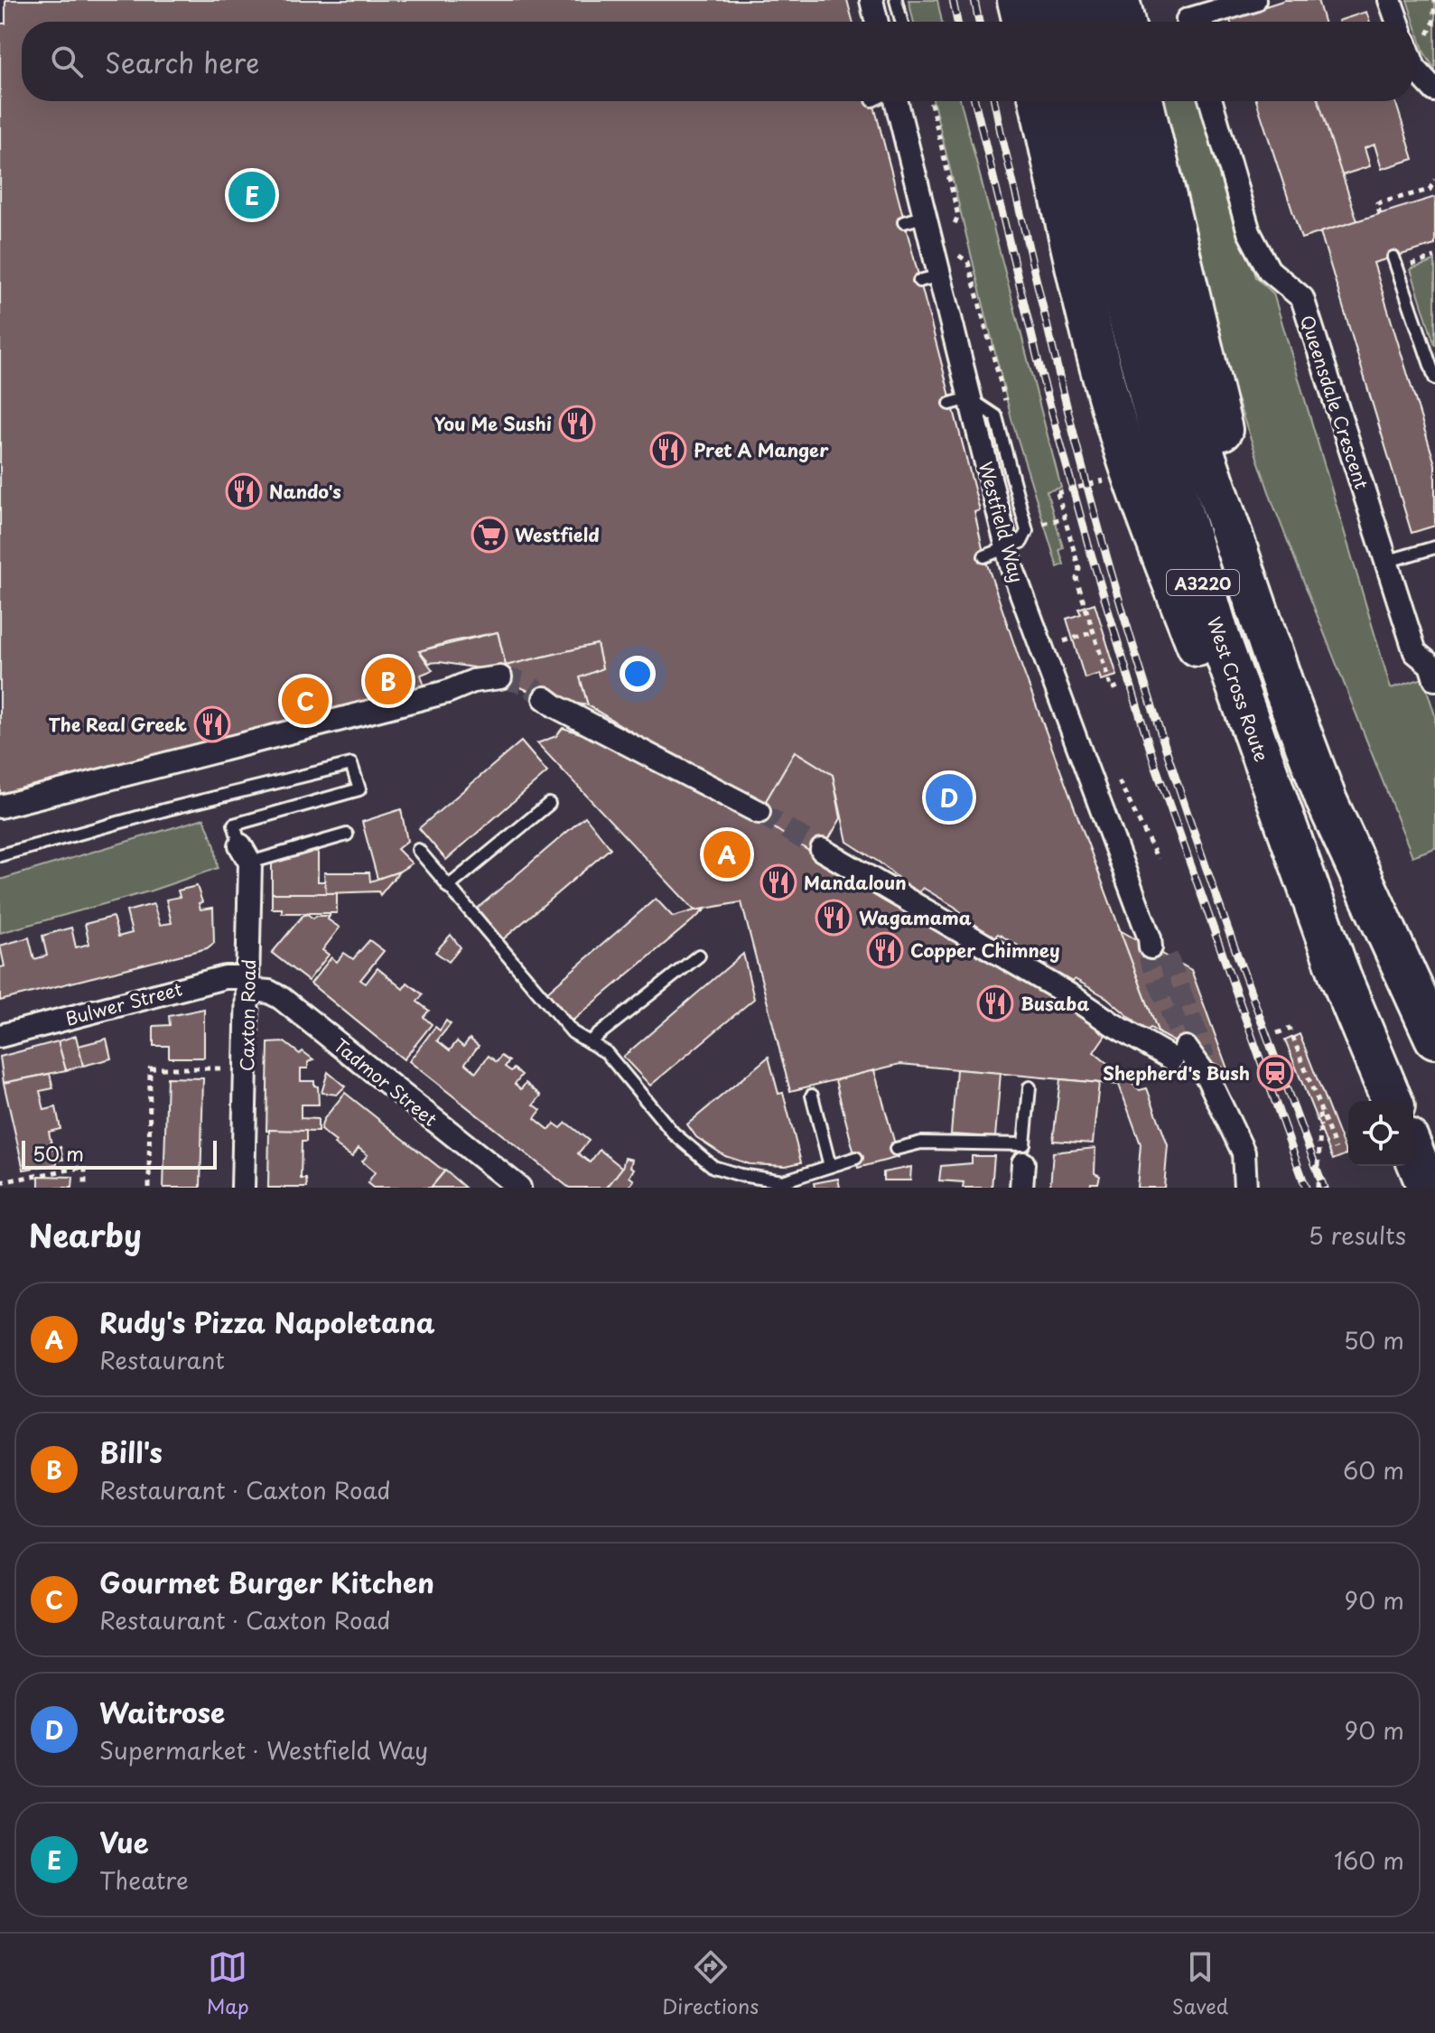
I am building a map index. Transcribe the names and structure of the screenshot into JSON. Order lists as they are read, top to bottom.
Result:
{
  "streets": {
    "highway": ["A3220", "West Cross Route"],
    "street": [
      "Queensdale Crescent",
      "Westfield Way",
      "Bulwer Street",
      "Caxton Road",
      "Tadmor Street"
    ]
  },
  "crossings": [
    ["A3220", "West Cross Route"],
    ["Bulwer Street", "Caxton Road"],
    ["Bulwer Street", "Tadmor Street"],
    ["Caxton Road", "Tadmor Street"]
  ],
  "places": {
    "restaurant": [
      "You Me Sushi",
      "Pret A Manger",
      "Nando's",
      "The Real Greek",
      "Mandaloun",
      "Wagamama",
      "Copper Chimney",
      "Busaba"
    ],
    "supermarket": ["Westfield"],
    "station": ["Shepherd's Bush"]
  },
  "scale_bar": "50 m",
  "page": {
    "search": "Search here",
    "pins": [
      "E",
      "B",
      "C",
      "D",
      "A"
    ],
    "scale": "50 m",
    "heading": ["Nearby", "5 results"],
    "list": [
      {
        "mark": "A",
        "name": "Rudy's Pizza Napoletana",
        "note": "Restaurant",
        "value": "50 m"
      },
      {
        "mark": "B",
        "name": "Bill's",
        "note": "Restaurant · Caxton Road",
        "value": "60 m"
      },
      {
        "mark": "C",
        "name": "Gourmet Burger Kitchen",
        "note": "Restaurant · Caxton Road",
        "value": "90 m"
      },
      {
        "mark": "D",
        "name": "Waitrose",
        "note": "Supermarket · Westfield Way",
        "value": "90 m"
      },
      {
        "mark": "E",
        "name": "Vue",
        "note": "Theatre",
        "value": "160 m"
      }
    ],
    "nav": ["Map", "Directions", "Saved"]
  }
}
